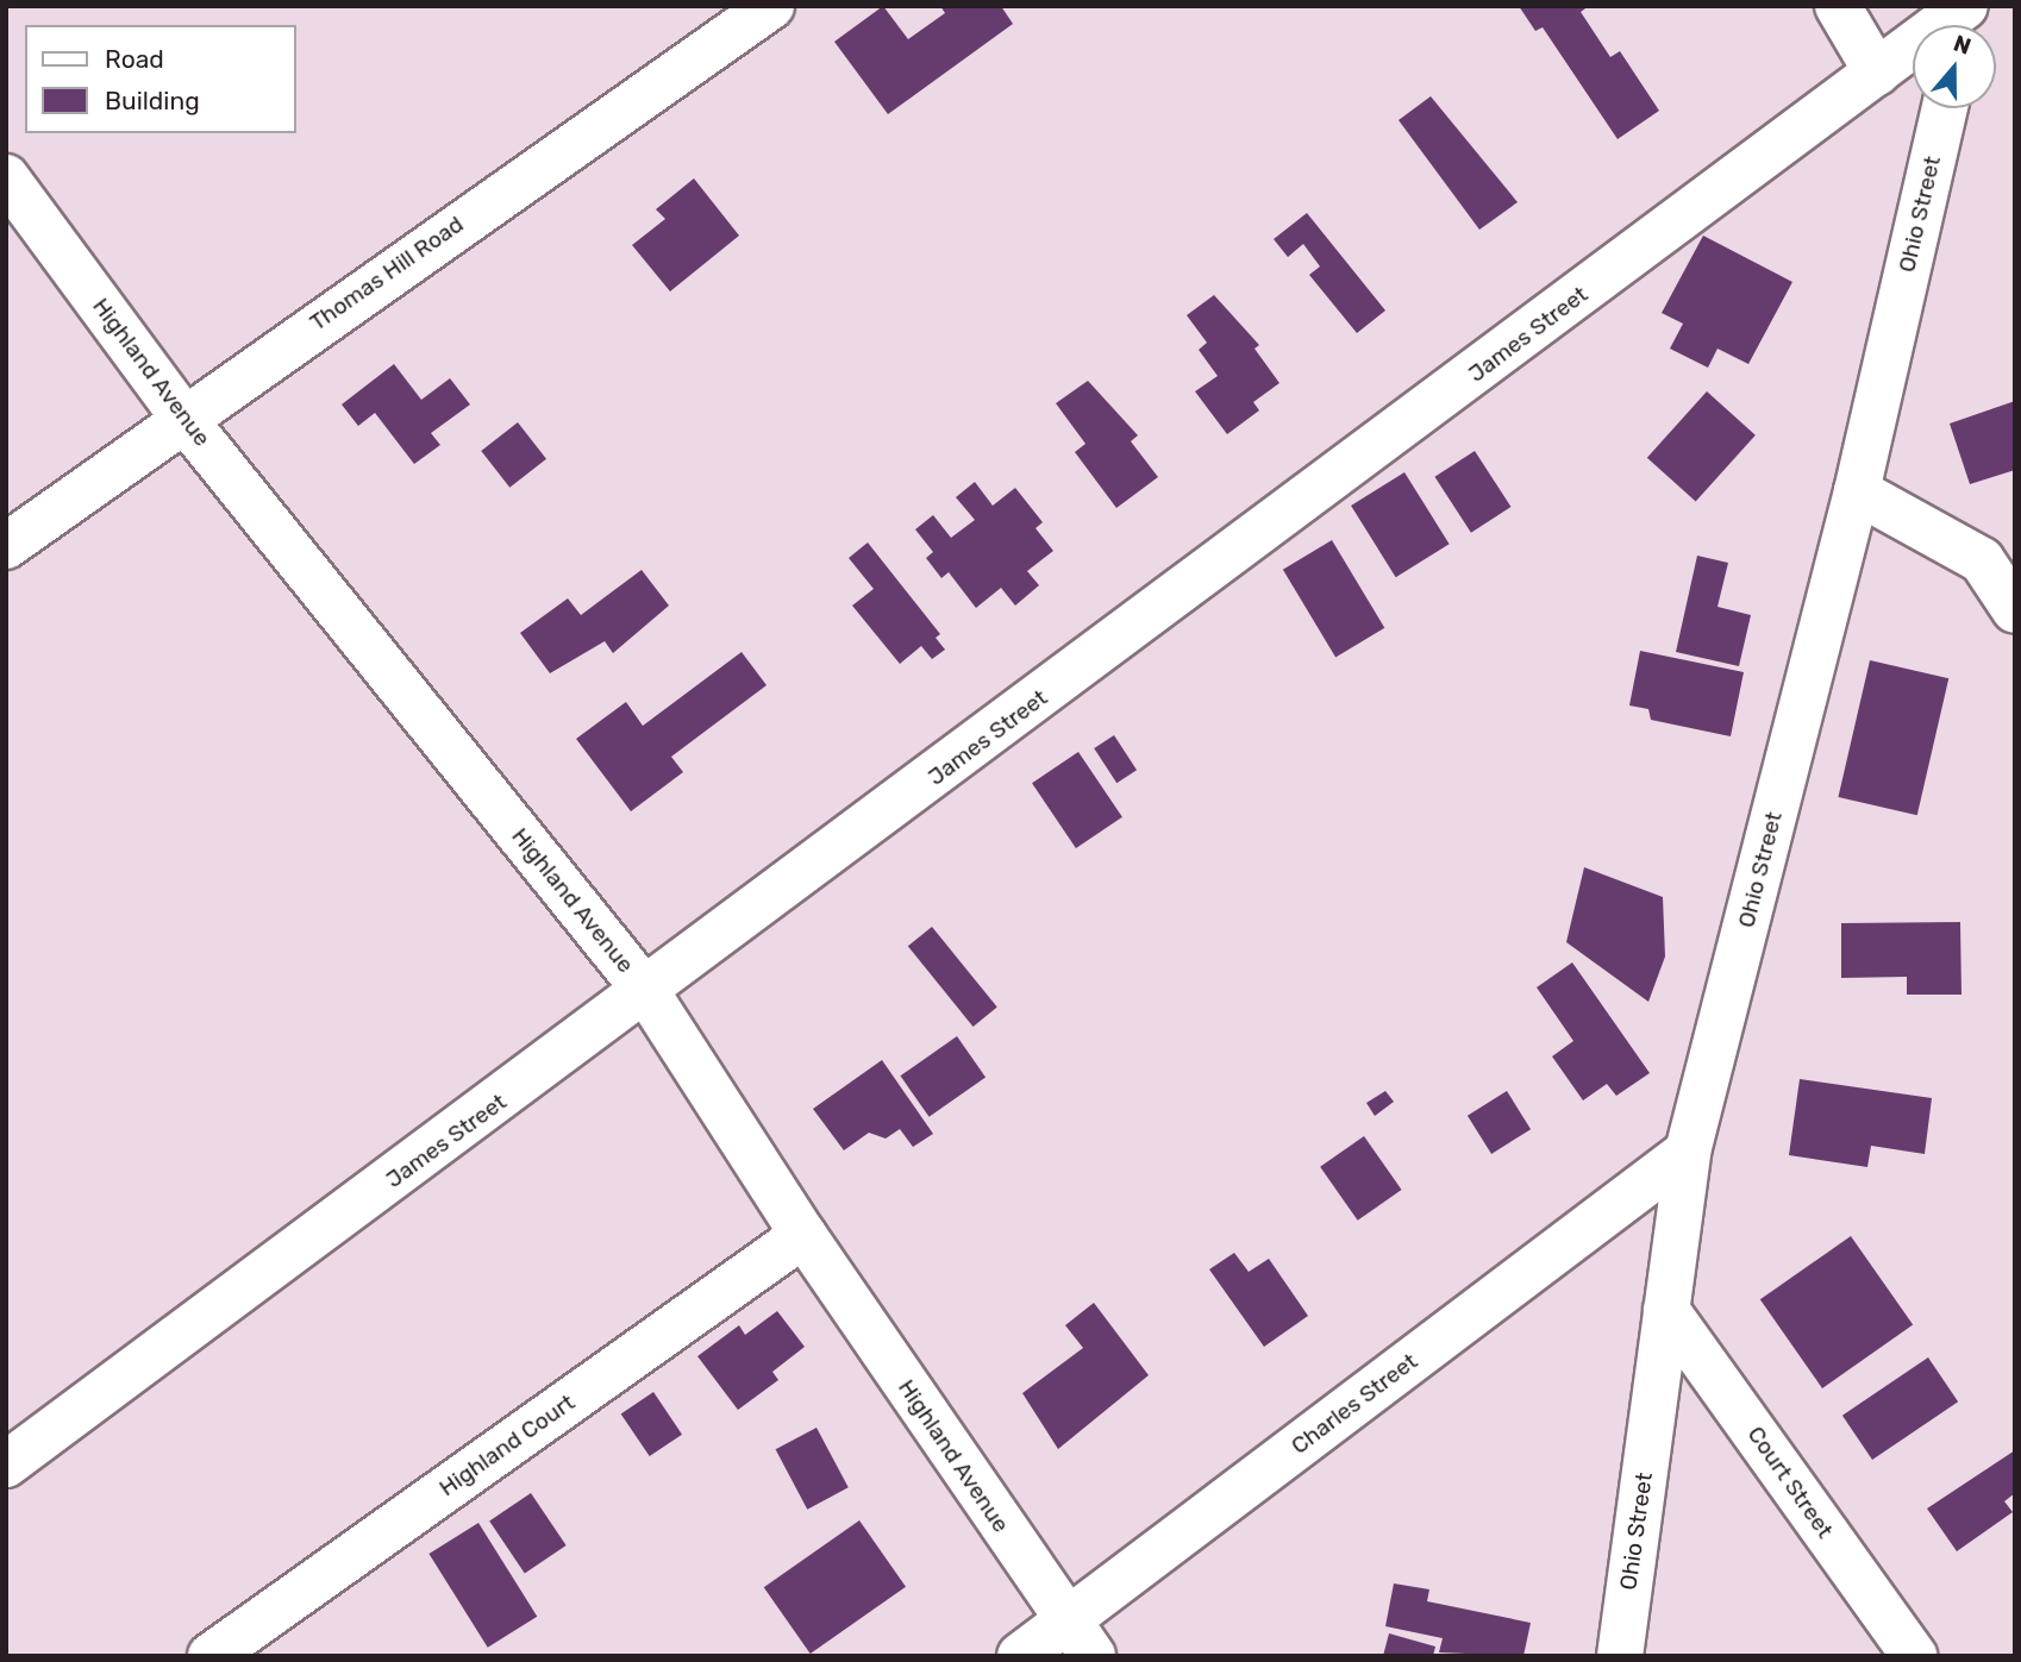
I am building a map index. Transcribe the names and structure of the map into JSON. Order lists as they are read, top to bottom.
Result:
{
  "streets": {
    "street": [
      "Ohio Street",
      "Thomas Hill Road",
      "James Street",
      "Highland Avenue",
      "Charles Street",
      "Highland Court",
      "Court Street"
    ]
  },
  "crossings": [
    ["Ohio Street", "Charles Street"],
    ["Ohio Street", "Court Street"],
    ["Thomas Hill Road", "Highland Avenue"],
    ["James Street", "Highland Avenue"],
    ["Highland Avenue", "Charles Street"],
    ["Highland Avenue", "Highland Court"]
  ],
  "legend": ["Road", "Building"],
  "north": "top"
}
